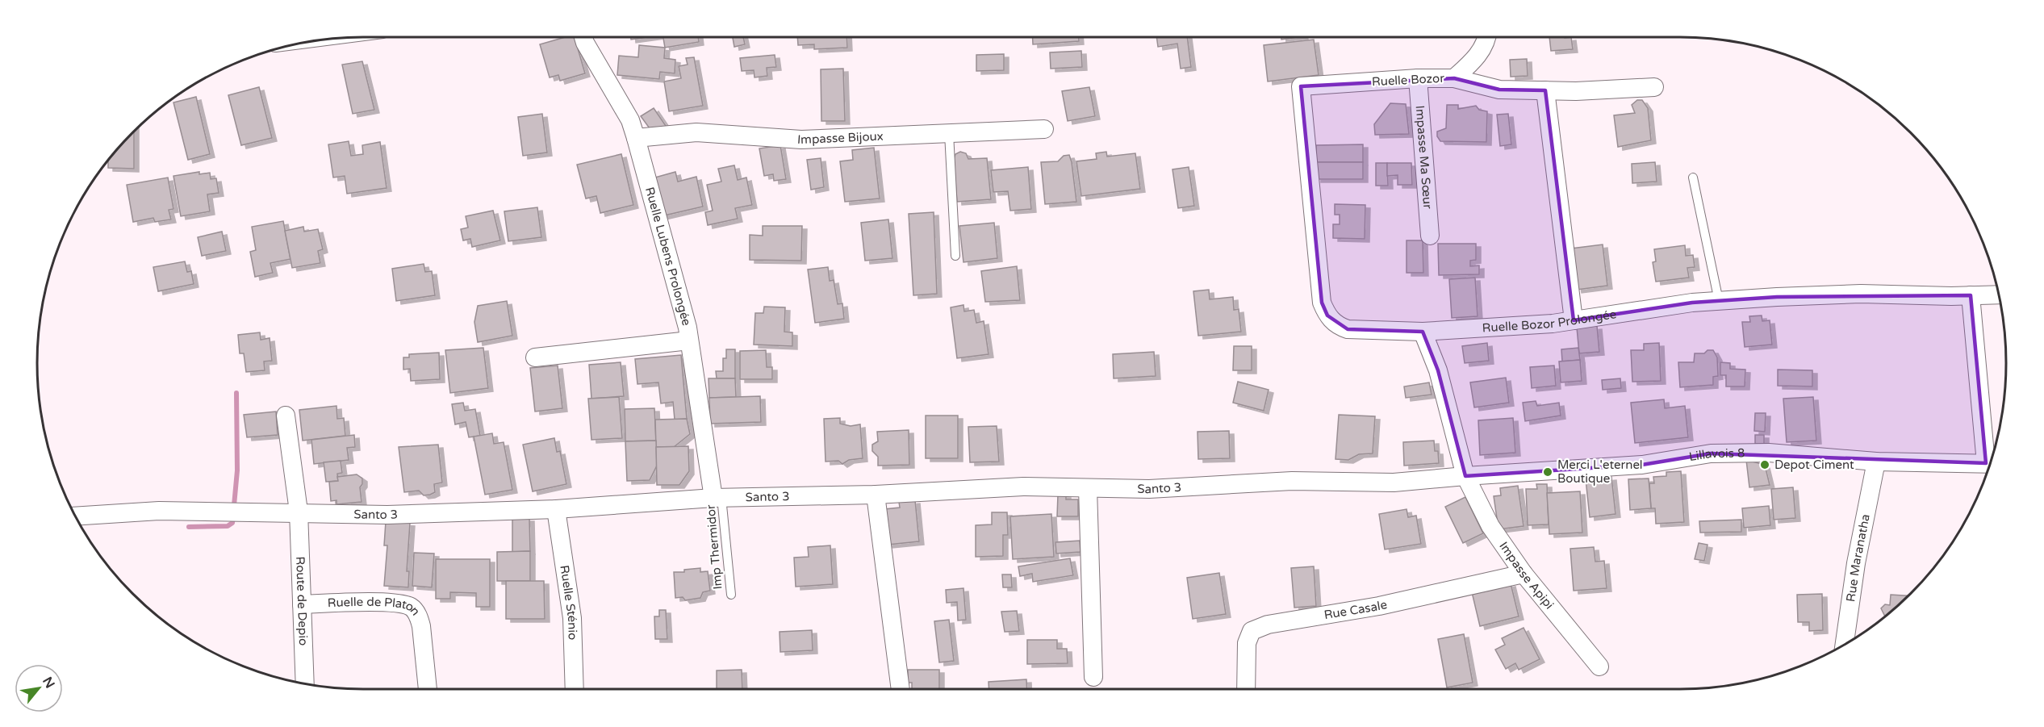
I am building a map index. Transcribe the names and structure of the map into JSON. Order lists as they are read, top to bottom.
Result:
{
  "streets": {
    "street": [
      "Ruelle Bozor",
      "Impasse Bijoux",
      "Impasse Ma Sœur",
      "Ruelle Lubens Prolongée",
      "Ruelle Bozor Prolongée",
      "Lillavois 8",
      "Santo 3",
      "Rue Maranatha",
      "Impasse Apipi",
      "Route de Depio",
      "Ruelle Sténio",
      "Rue Casale",
      "Ruelle de Platon"
    ],
    "lane": ["Imp Thermidor"]
  },
  "crossings": [
    ["Ruelle Bozor", "Impasse Ma Sœur"],
    ["Ruelle Bozor", "Ruelle Bozor Prolongée"],
    ["Impasse Bijoux", "Ruelle Lubens Prolongée"],
    ["Ruelle Lubens Prolongée", "Santo 3"],
    ["Ruelle Lubens Prolongée", "Imp Thermidor"],
    ["Ruelle Bozor Prolongée", "Impasse Apipi"],
    ["Lillavois 8", "Santo 3"],
    ["Lillavois 8", "Rue Maranatha"],
    ["Lillavois 8", "Impasse Apipi"],
    ["Santo 3", "Imp Thermidor"],
    ["Santo 3", "Impasse Apipi"],
    ["Santo 3", "Route de Depio"],
    ["Santo 3", "Ruelle Sténio"],
    ["Impasse Apipi", "Rue Casale"],
    ["Route de Depio", "Ruelle de Platon"]
  ],
  "places": ["Depot Ciment", "Merci L'eternel Boutique"],
  "north": "top right"
}
